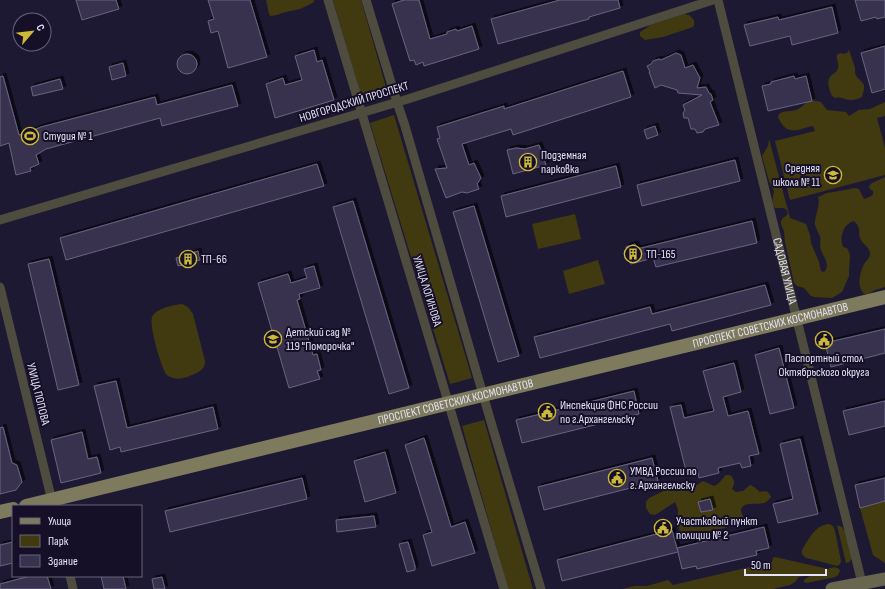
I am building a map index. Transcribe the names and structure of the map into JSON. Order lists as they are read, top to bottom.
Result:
{
  "streets": {
    "main road": ["ПРОСПЕКТ СОВЕТСКИХ КОСМОНАВТОВ"],
    "street": [
      "НОВГОРОДСКИЙ ПРОСПЕКТ",
      "САДОВАЯ УЛИЦА",
      "УЛИЦА ЛОГИНОВА",
      "УЛИЦА ПОПОВА"
    ]
  },
  "crossings": [
    ["НОВГОРОДСКИЙ ПРОСПЕКТ", "УЛИЦА ЛОГИНОВА"],
    ["САДОВАЯ УЛИЦА", "ПРОСПЕКТ СОВЕТСКИХ КОСМОНАВТОВ"],
    ["УЛИЦА ЛОГИНОВА", "ПРОСПЕКТ СОВЕТСКИХ КОСМОНАВТОВ"],
    ["ПРОСПЕКТ СОВЕТСКИХ КОСМОНАВТОВ", "УЛИЦА ПОПОВА"]
  ],
  "places": {
    "sports": ["Студия № 1"],
    "building": ["Подземная парковка", "ТП-165", "ТП-66"],
    "school or university": ["Средняя школа № 11", "Детский сад № 119 \"Поморочка\""],
    "public building": [
      "Паспортный стол Октябрьского округа",
      "Инспекция ФНС России по г.Архангельску",
      "УМВД России по г. Архангельску",
      "Участковый пункт полиции № 2"
    ]
  },
  "legend": ["Улица", "Парк", "Здание"],
  "scale_bar": "50 m",
  "north": "top right"
}
